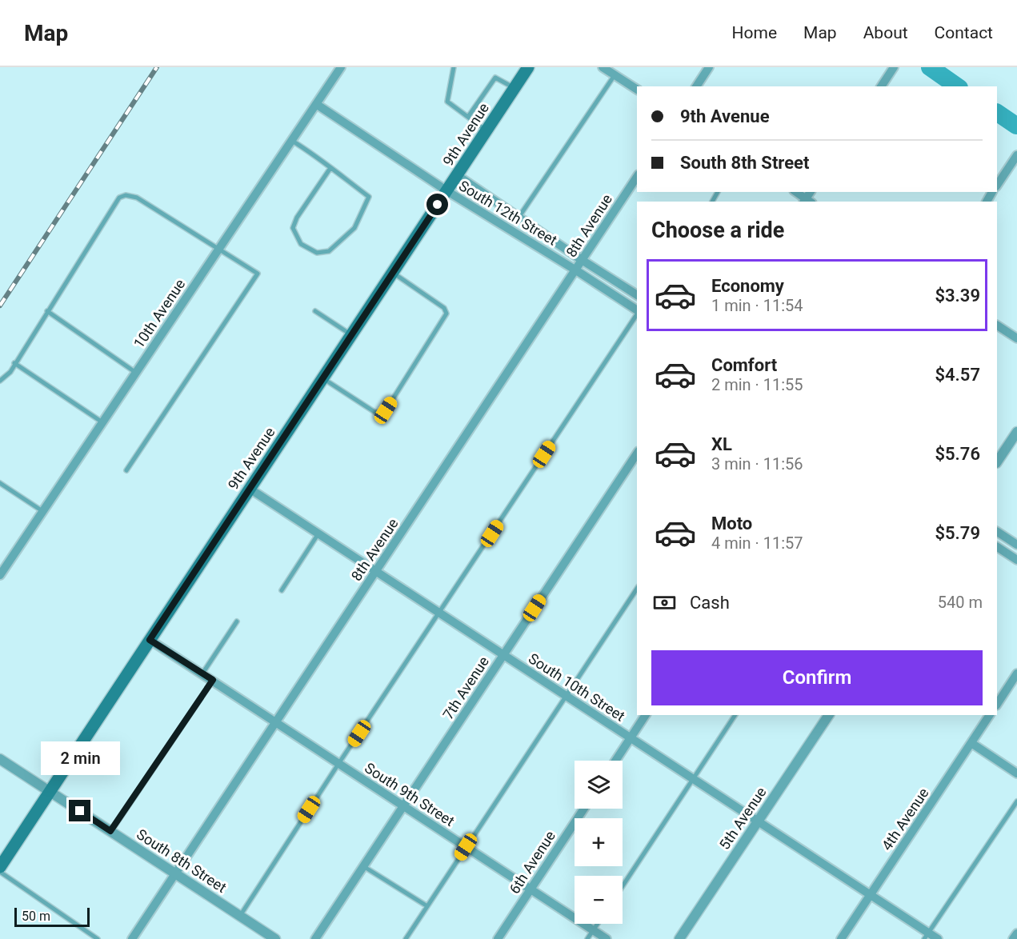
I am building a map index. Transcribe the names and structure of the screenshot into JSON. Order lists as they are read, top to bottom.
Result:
{
  "streets": {
    "main road": ["9th Avenue"],
    "street": [
      "South 12th Street",
      "8th Avenue",
      "10th Avenue",
      "South 10th Street",
      "7th Avenue",
      "South 9th Street",
      "5th Avenue",
      "4th Avenue",
      "South 8th Street",
      "6th Avenue"
    ]
  },
  "crossings": [
    ["9th Avenue", "South 12th Street"],
    ["9th Avenue", "South 10th Street"],
    ["9th Avenue", "South 9th Street"],
    ["9th Avenue", "South 8th Street"],
    ["South 12th Street", "8th Avenue"],
    ["South 12th Street", "10th Avenue"],
    ["8th Avenue", "South 10th Street"],
    ["8th Avenue", "South 9th Street"],
    ["8th Avenue", "South 8th Street"],
    ["South 10th Street", "7th Avenue"],
    ["South 10th Street", "5th Avenue"],
    ["South 10th Street", "4th Avenue"],
    ["7th Avenue", "South 9th Street"],
    ["South 9th Street", "6th Avenue"]
  ],
  "scale_bar": "50 m",
  "page": {
    "header": "Map",
    "nav": [
      "Home",
      "Map",
      "About",
      "Contact"
    ],
    "banner": ["9th Avenue", "South 8th Street"],
    "heading": "Choose a ride",
    "list": [
      {
        "name": "Economy",
        "note": "1 min · 11:54",
        "value": "$3.39"
      },
      {
        "name": "Comfort",
        "note": "2 min · 11:55",
        "value": "$4.57"
      },
      {
        "name": "XL",
        "note": "3 min · 11:56",
        "value": "$5.76"
      },
      {
        "name": "Moto",
        "note": "4 min · 11:57",
        "value": "$5.79"
      }
    ],
    "pay": ["Cash", "540 m"],
    "buttons": "Confirm",
    "bubble": "2 min",
    "map_buttons": ["+", "−"],
    "scale": "50 m"
  }
}
